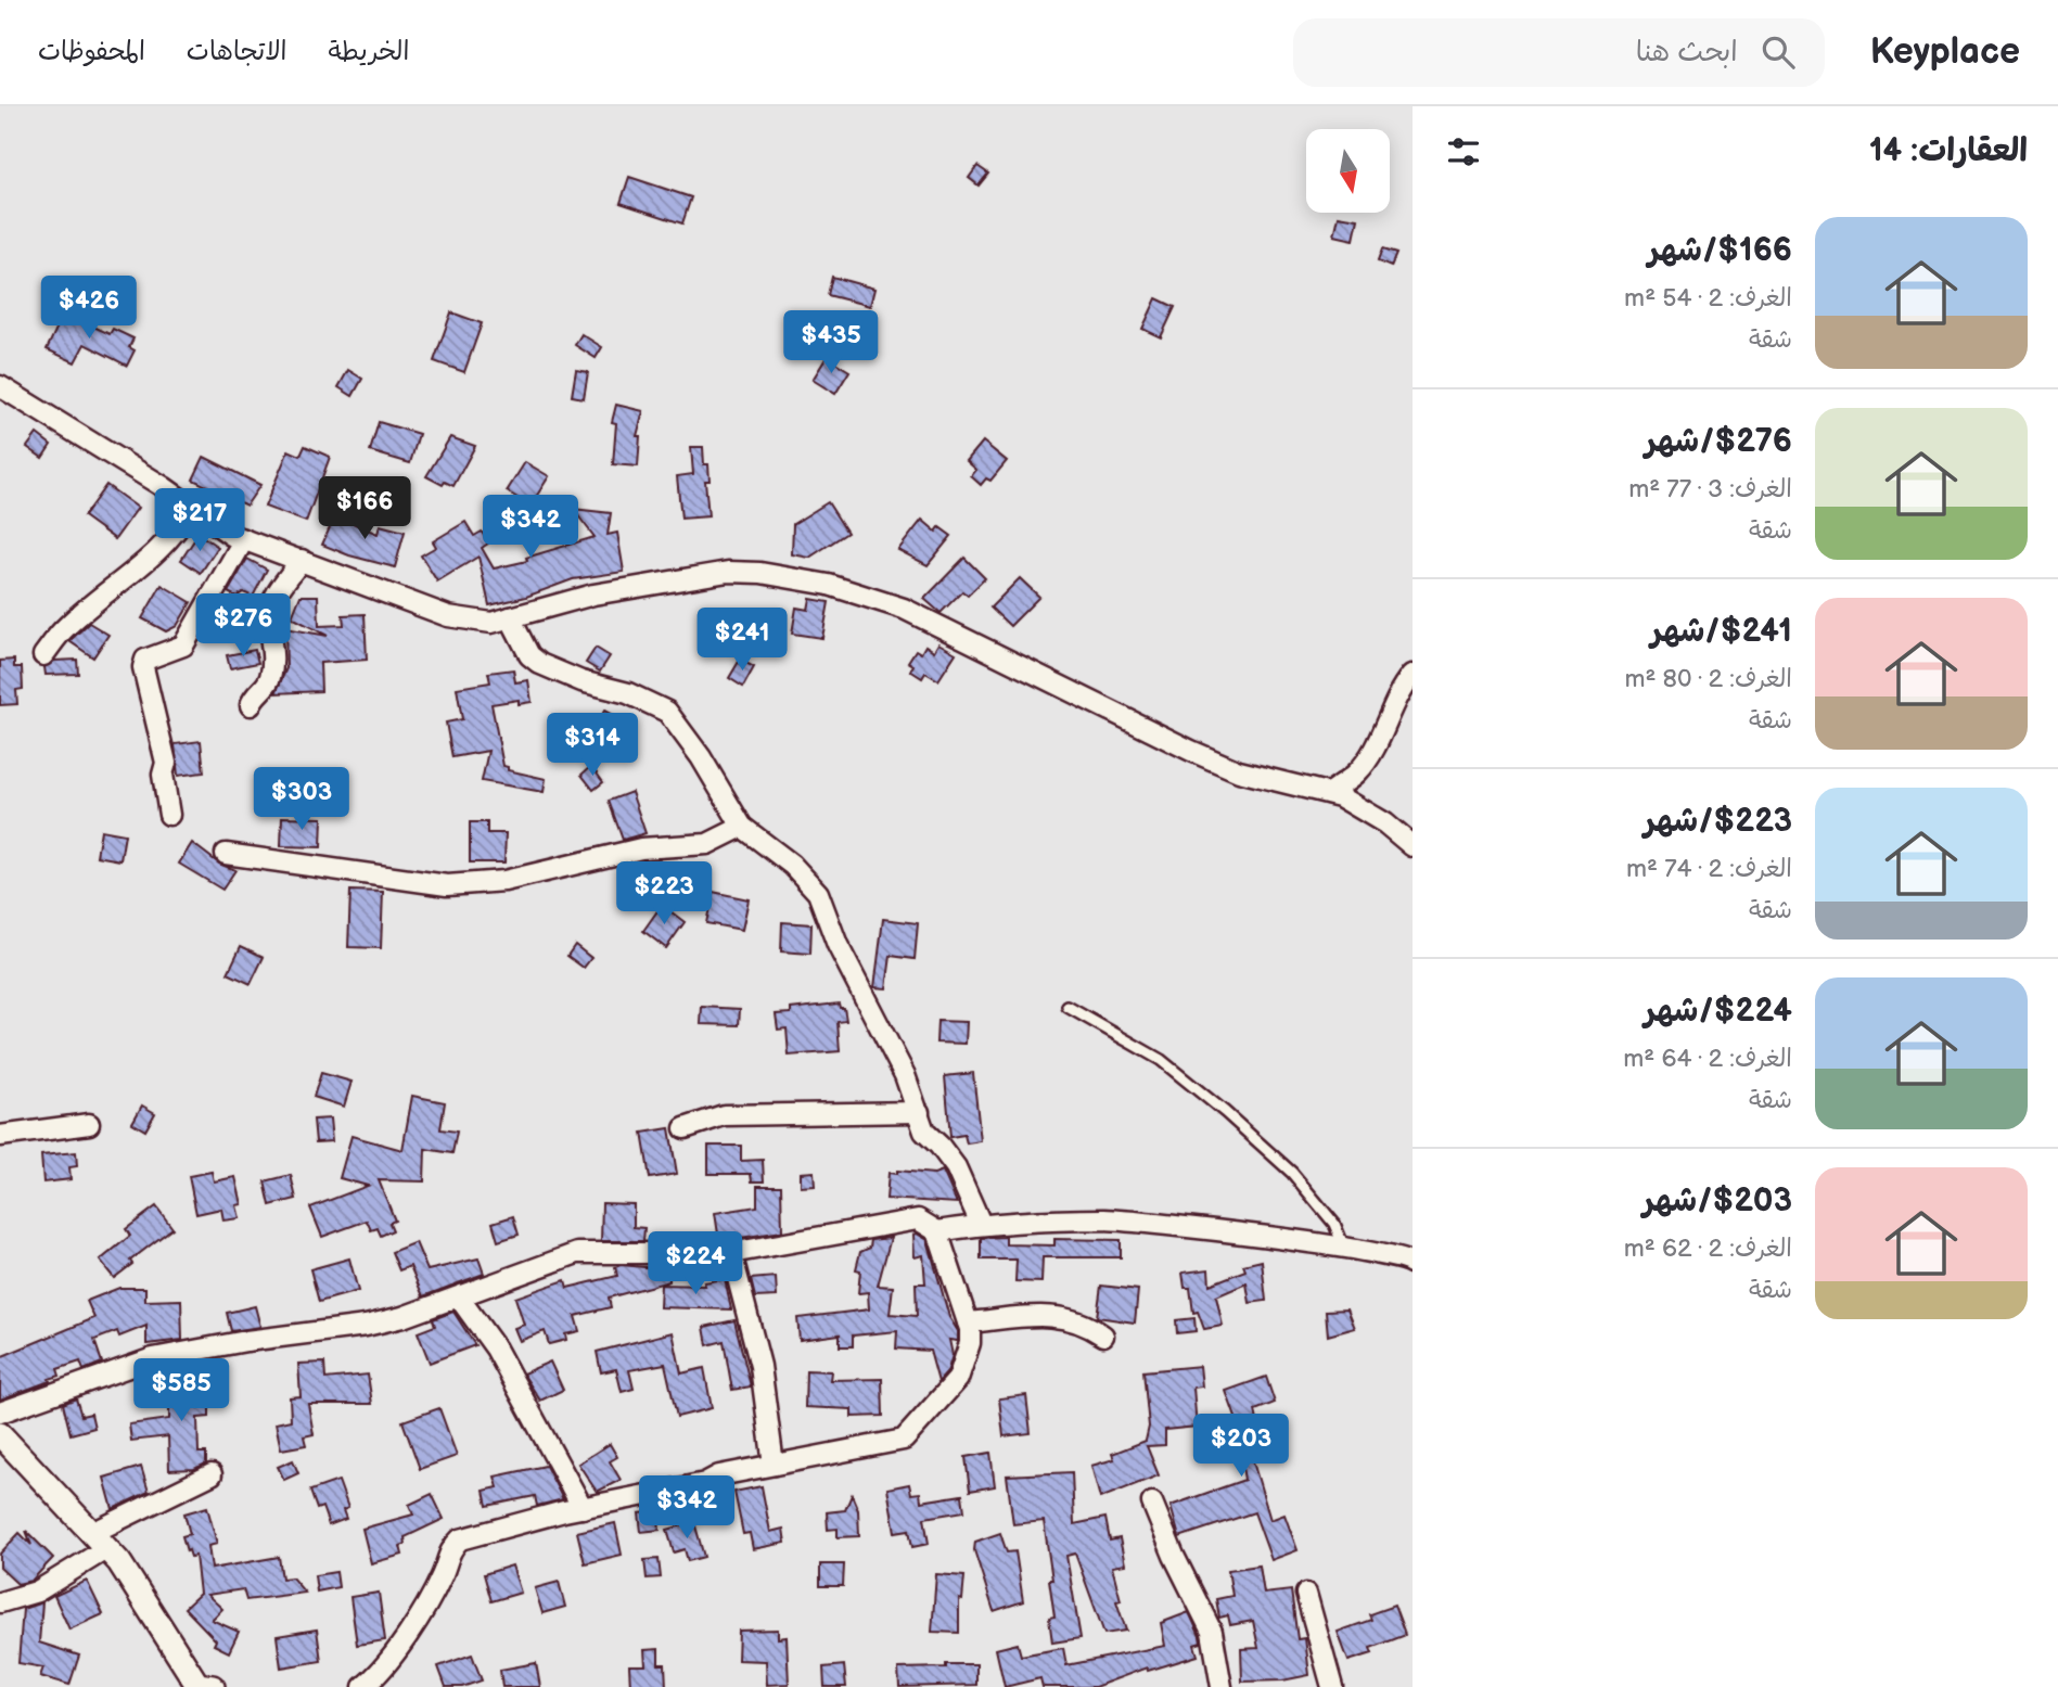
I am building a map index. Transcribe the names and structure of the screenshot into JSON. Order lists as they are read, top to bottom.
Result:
{
  "north": "bottom",
  "page": {
    "header": "Keyplace",
    "search": "ابحث هنا",
    "nav": ["الخريطة", "الاتجاهات", "المحفوظات"],
    "heading": "العقارات: 14",
    "list": [
      {
        "name": "$166/شهر",
        "note": "الغرف: 2 · 54 m² · شقة"
      },
      {
        "name": "$276/شهر",
        "note": "الغرف: 3 · 77 m² · شقة"
      },
      {
        "name": "$241/شهر",
        "note": "الغرف: 2 · 80 m² · شقة"
      },
      {
        "name": "$223/شهر",
        "note": "الغرف: 2 · 74 m² · شقة"
      },
      {
        "name": "$224/شهر",
        "note": "الغرف: 2 · 64 m² · شقة"
      },
      {
        "name": "$203/شهر",
        "note": "الغرف: 2 · 62 m² · شقة"
      }
    ],
    "price": [
      "$426",
      "$435",
      "$166",
      "$217",
      "$342",
      "$276",
      "$241",
      "$314",
      "$303",
      "$223",
      "$224",
      "$585",
      "$203",
      "$342"
    ]
  }
}
